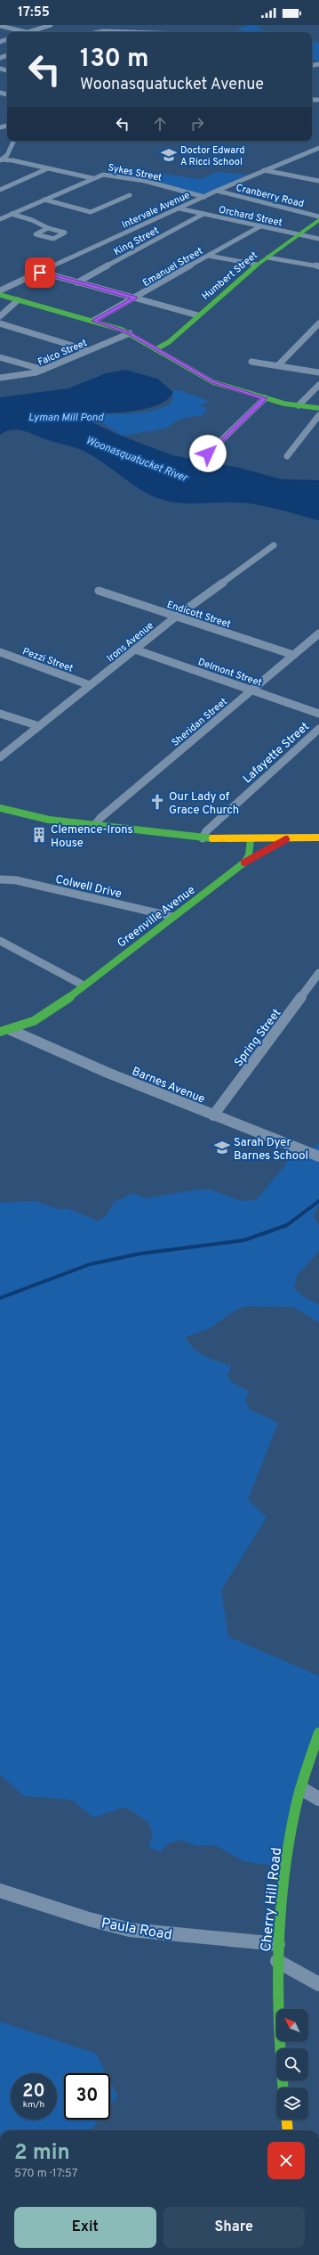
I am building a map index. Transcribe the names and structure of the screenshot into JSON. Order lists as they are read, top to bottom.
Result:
{
  "streets": {
    "street": [
      "Sykes Street",
      "Cranberry Road",
      "Intervale Avenue",
      "Orchard Street",
      "King Street",
      "Emanuel Street",
      "Humbert Street",
      "Falco Street",
      "Endicott Street",
      "Irons Avenue",
      "Pezzi Street",
      "Delmont Street",
      "Sheridan Street",
      "Lafayette Street",
      "Colwell Drive",
      "Greenville Avenue",
      "Spring Street",
      "Barnes Avenue",
      "Cherry Hill Road",
      "Paula Road"
    ]
  },
  "crossings": [
    ["Sykes Street", "Intervale Avenue"],
    ["Cranberry Road", "Intervale Avenue"],
    ["Intervale Avenue", "Orchard Street"],
    ["Orchard Street", "King Street"],
    ["Orchard Street", "Emanuel Street"],
    ["Orchard Street", "Humbert Street"],
    ["Endicott Street", "Irons Avenue"],
    ["Endicott Street", "Sheridan Street"],
    ["Irons Avenue", "Pezzi Street"],
    ["Irons Avenue", "Delmont Street"],
    ["Delmont Street", "Sheridan Street"],
    ["Colwell Drive", "Greenville Avenue"],
    ["Greenville Avenue", "Barnes Avenue"],
    ["Spring Street", "Barnes Avenue"],
    ["Cherry Hill Road", "Paula Road"]
  ],
  "water": ["Lyman Mill Pond", "Woonasquatucket River"],
  "places": {
    "school or university": ["Doctor Edward A Ricci School", "Sarah Dyer Barnes School"],
    "church": ["Our Lady of Grace Church"],
    "building": ["Clemence-Irons House"]
  },
  "north": "top left",
  "page": {
    "status": "17:55",
    "turn": ["130 m", "Woonasquatucket Avenue"],
    "speed": "20 km/h",
    "limit": "30",
    "heading": ["2 min", "570 m · 17:57"],
    "buttons": ["Exit", "Share"]
  }
}
